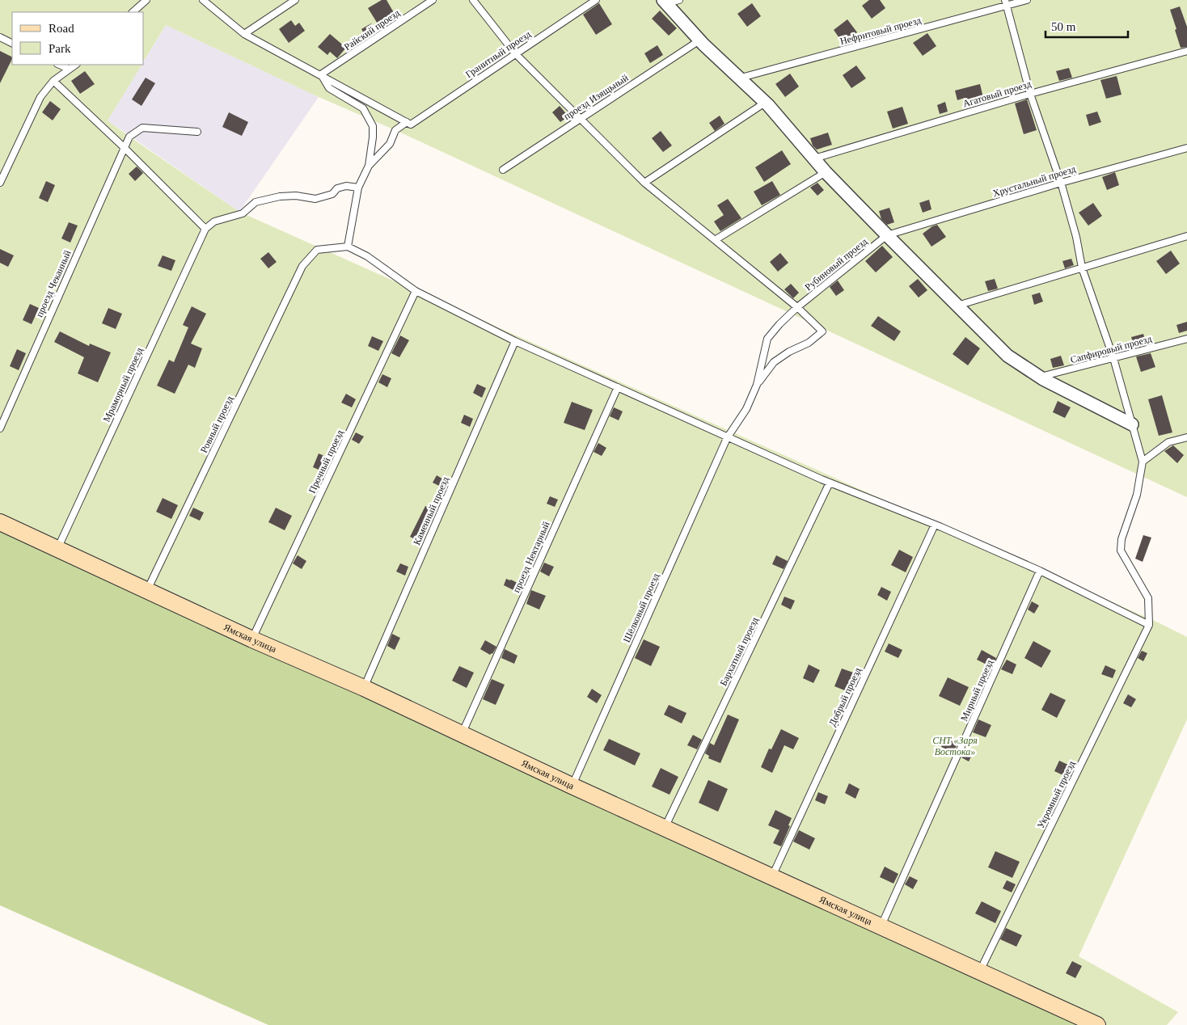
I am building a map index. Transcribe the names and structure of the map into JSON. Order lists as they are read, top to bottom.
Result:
{
  "streets": {
    "street": ["Ямская улица"],
    "lane": [
      "Райский проезд",
      "Нефритовый проезд",
      "Гранитный проезд",
      "Агатовый проезд",
      "проезд Изящьный",
      "Хрустальный проезд",
      "Рубиновый проезд",
      "проезд Чеканный",
      "Сапфировый проезд",
      "Мраморный проезд",
      "Ровный проезд",
      "Прочный проезд",
      "Каменный проезд",
      "проезд Нектарный",
      "Шёлковый проезд",
      "Бархатный проезд",
      "Мирный проезд",
      "Добрый проезд",
      "Укромный проезд"
    ]
  },
  "crossings": [
    ["Хрустальный проезд", "Рубиновый проезд"],
    ["Рубиновый проезд", "Шёлковый проезд"],
    ["Мраморный проезд", "Ямская улица"],
    ["Ровный проезд", "Ямская улица"],
    ["Прочный проезд", "Ямская улица"],
    ["Каменный проезд", "Ямская улица"],
    ["проезд Нектарный", "Ямская улица"],
    ["Шёлковый проезд", "Ямская улица"],
    ["Ямская улица", "Бархатный проезд"],
    ["Ямская улица", "Мирный проезд"],
    ["Ямская улица", "Добрый проезд"],
    ["Ямская улица", "Укромный проезд"]
  ],
  "parks": ["СНТ «Заря Востока»"],
  "legend": ["Road", "Park"],
  "scale_bar": "50 m"
}
